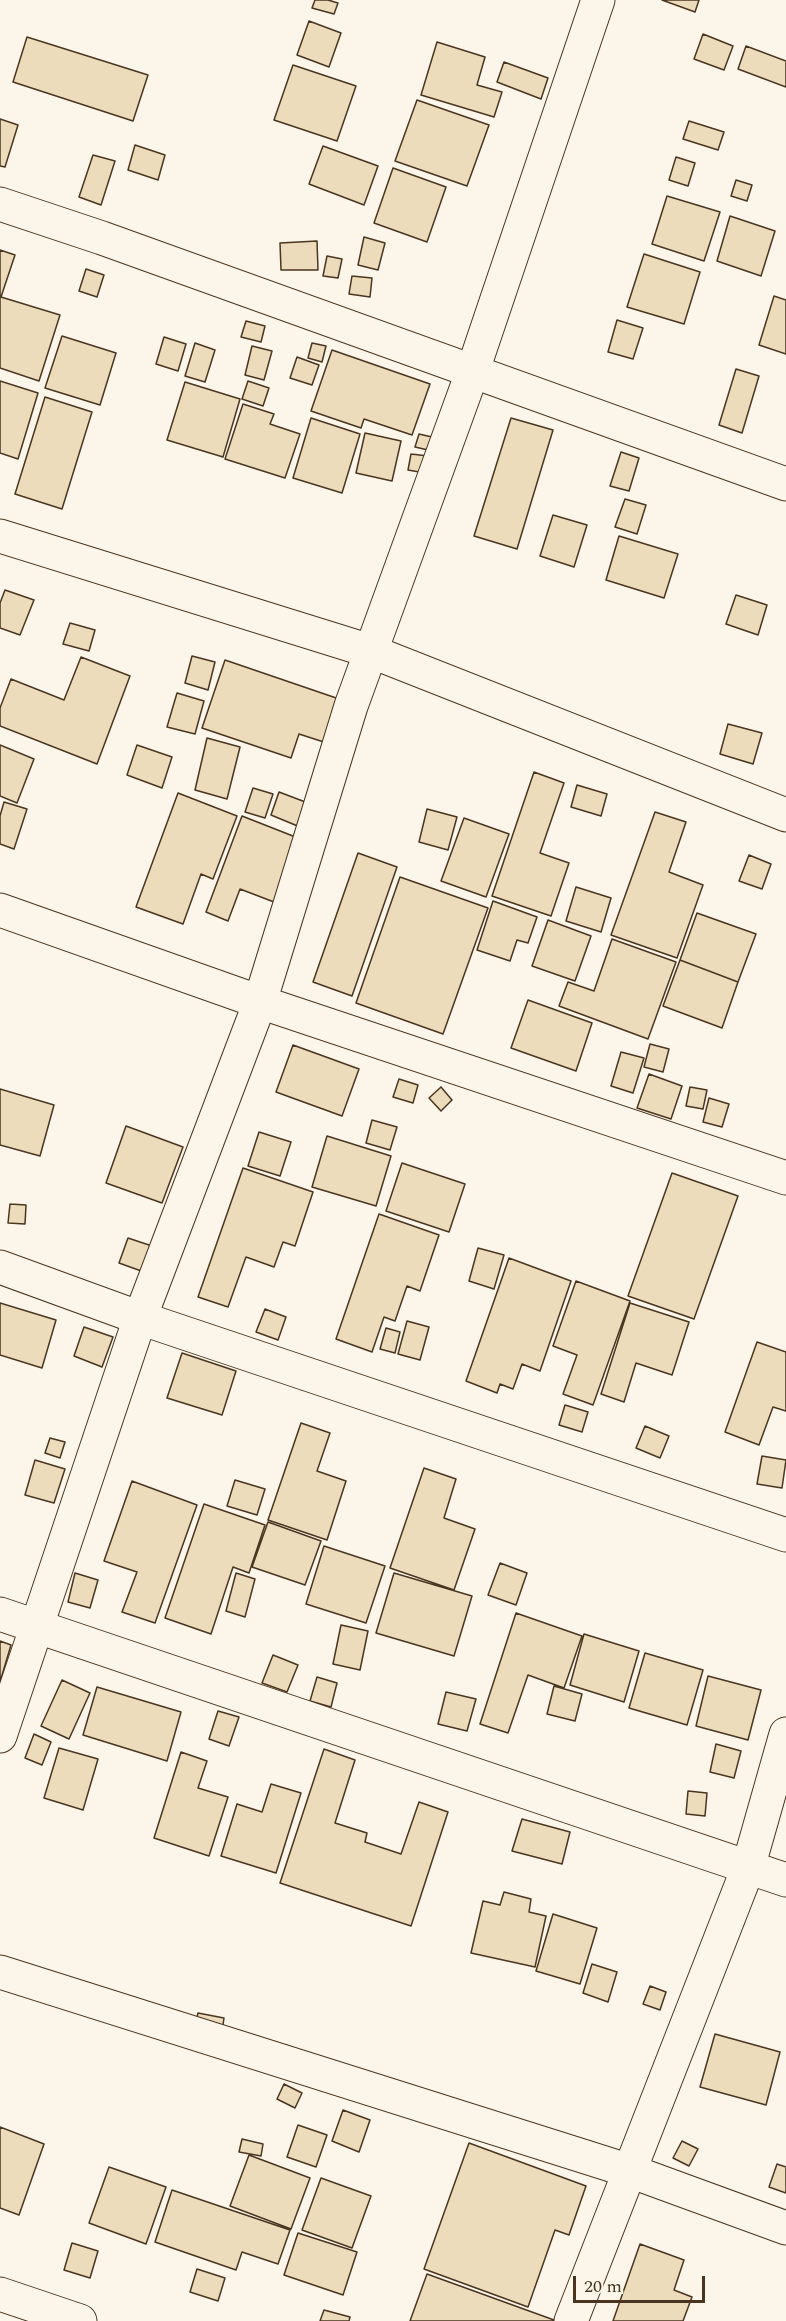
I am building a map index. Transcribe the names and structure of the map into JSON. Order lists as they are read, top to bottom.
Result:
{
  "scale_bar": "20 m"
}
